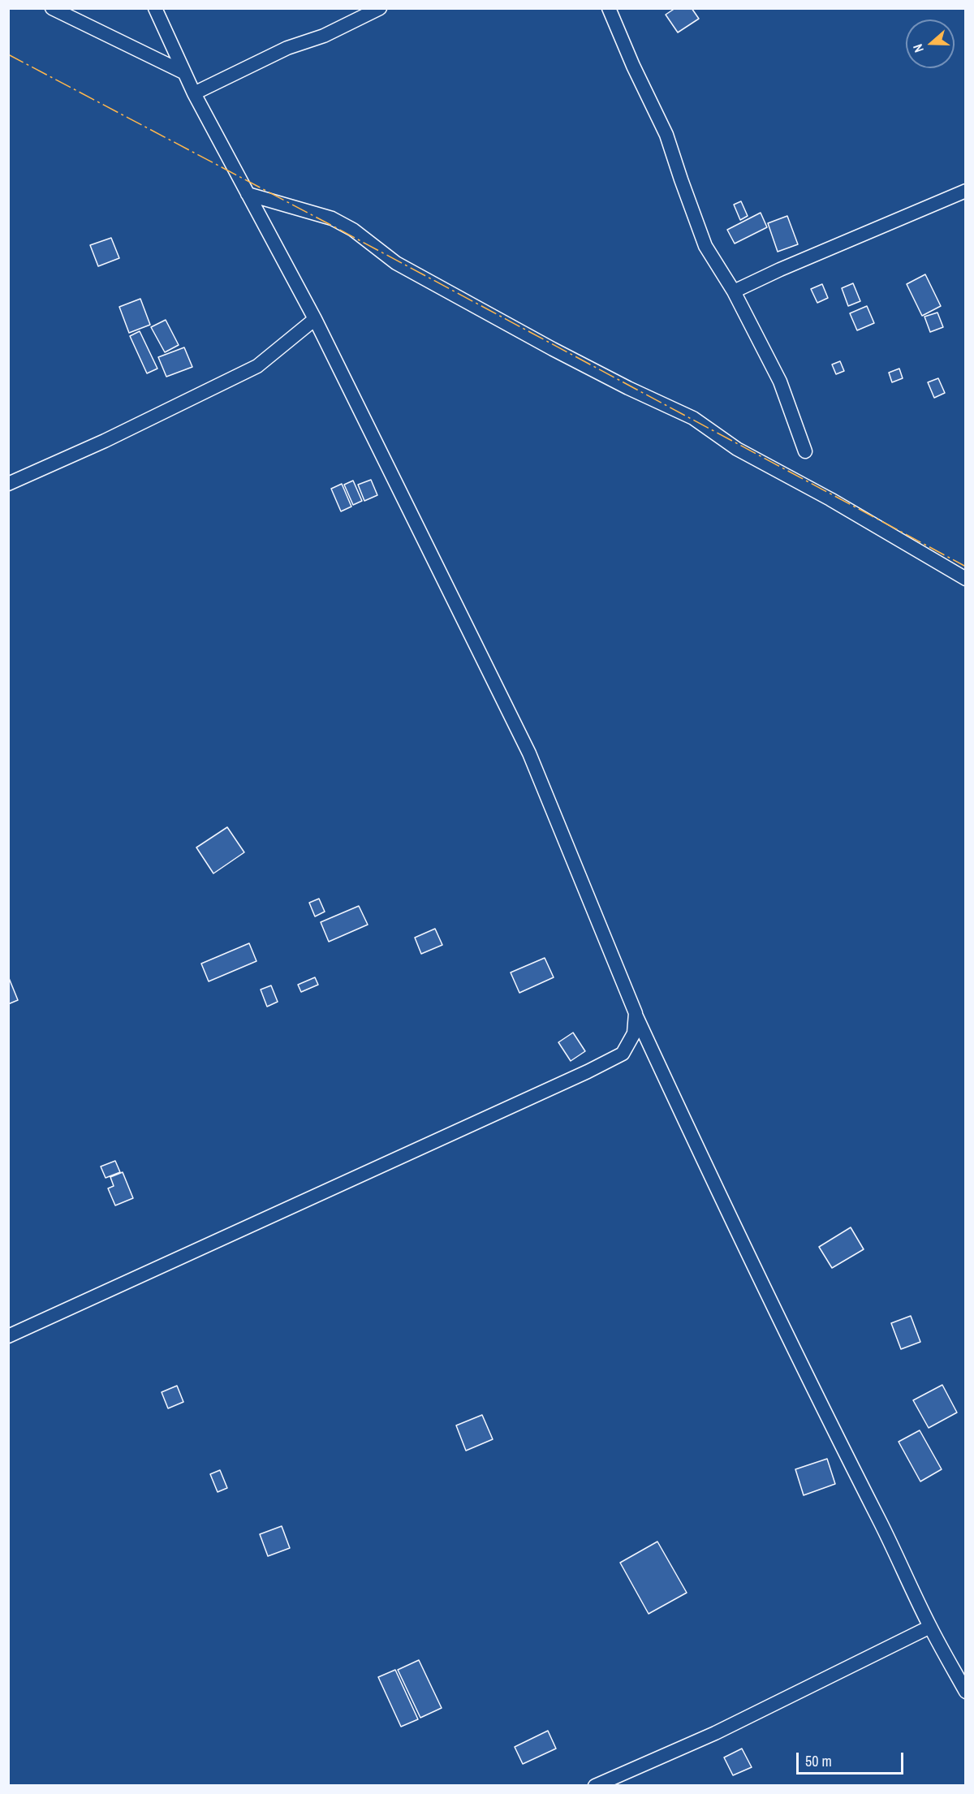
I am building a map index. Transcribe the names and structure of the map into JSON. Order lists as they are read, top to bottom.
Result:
{
  "scale_bar": "50 m",
  "north": "left"
}
